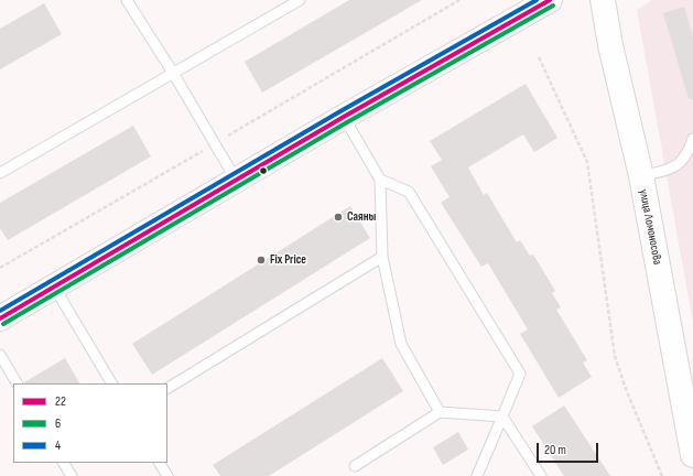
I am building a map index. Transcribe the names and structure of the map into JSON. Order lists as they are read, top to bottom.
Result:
{
  "streets": {
    "street": ["улица Ломоносова"]
  },
  "places": ["Саяны", "Fix Price"],
  "lines": ["transit line 22", "transit line 4", "transit line 6"],
  "legend": ["22", "6", "4"],
  "scale_bar": "20 m"
}
